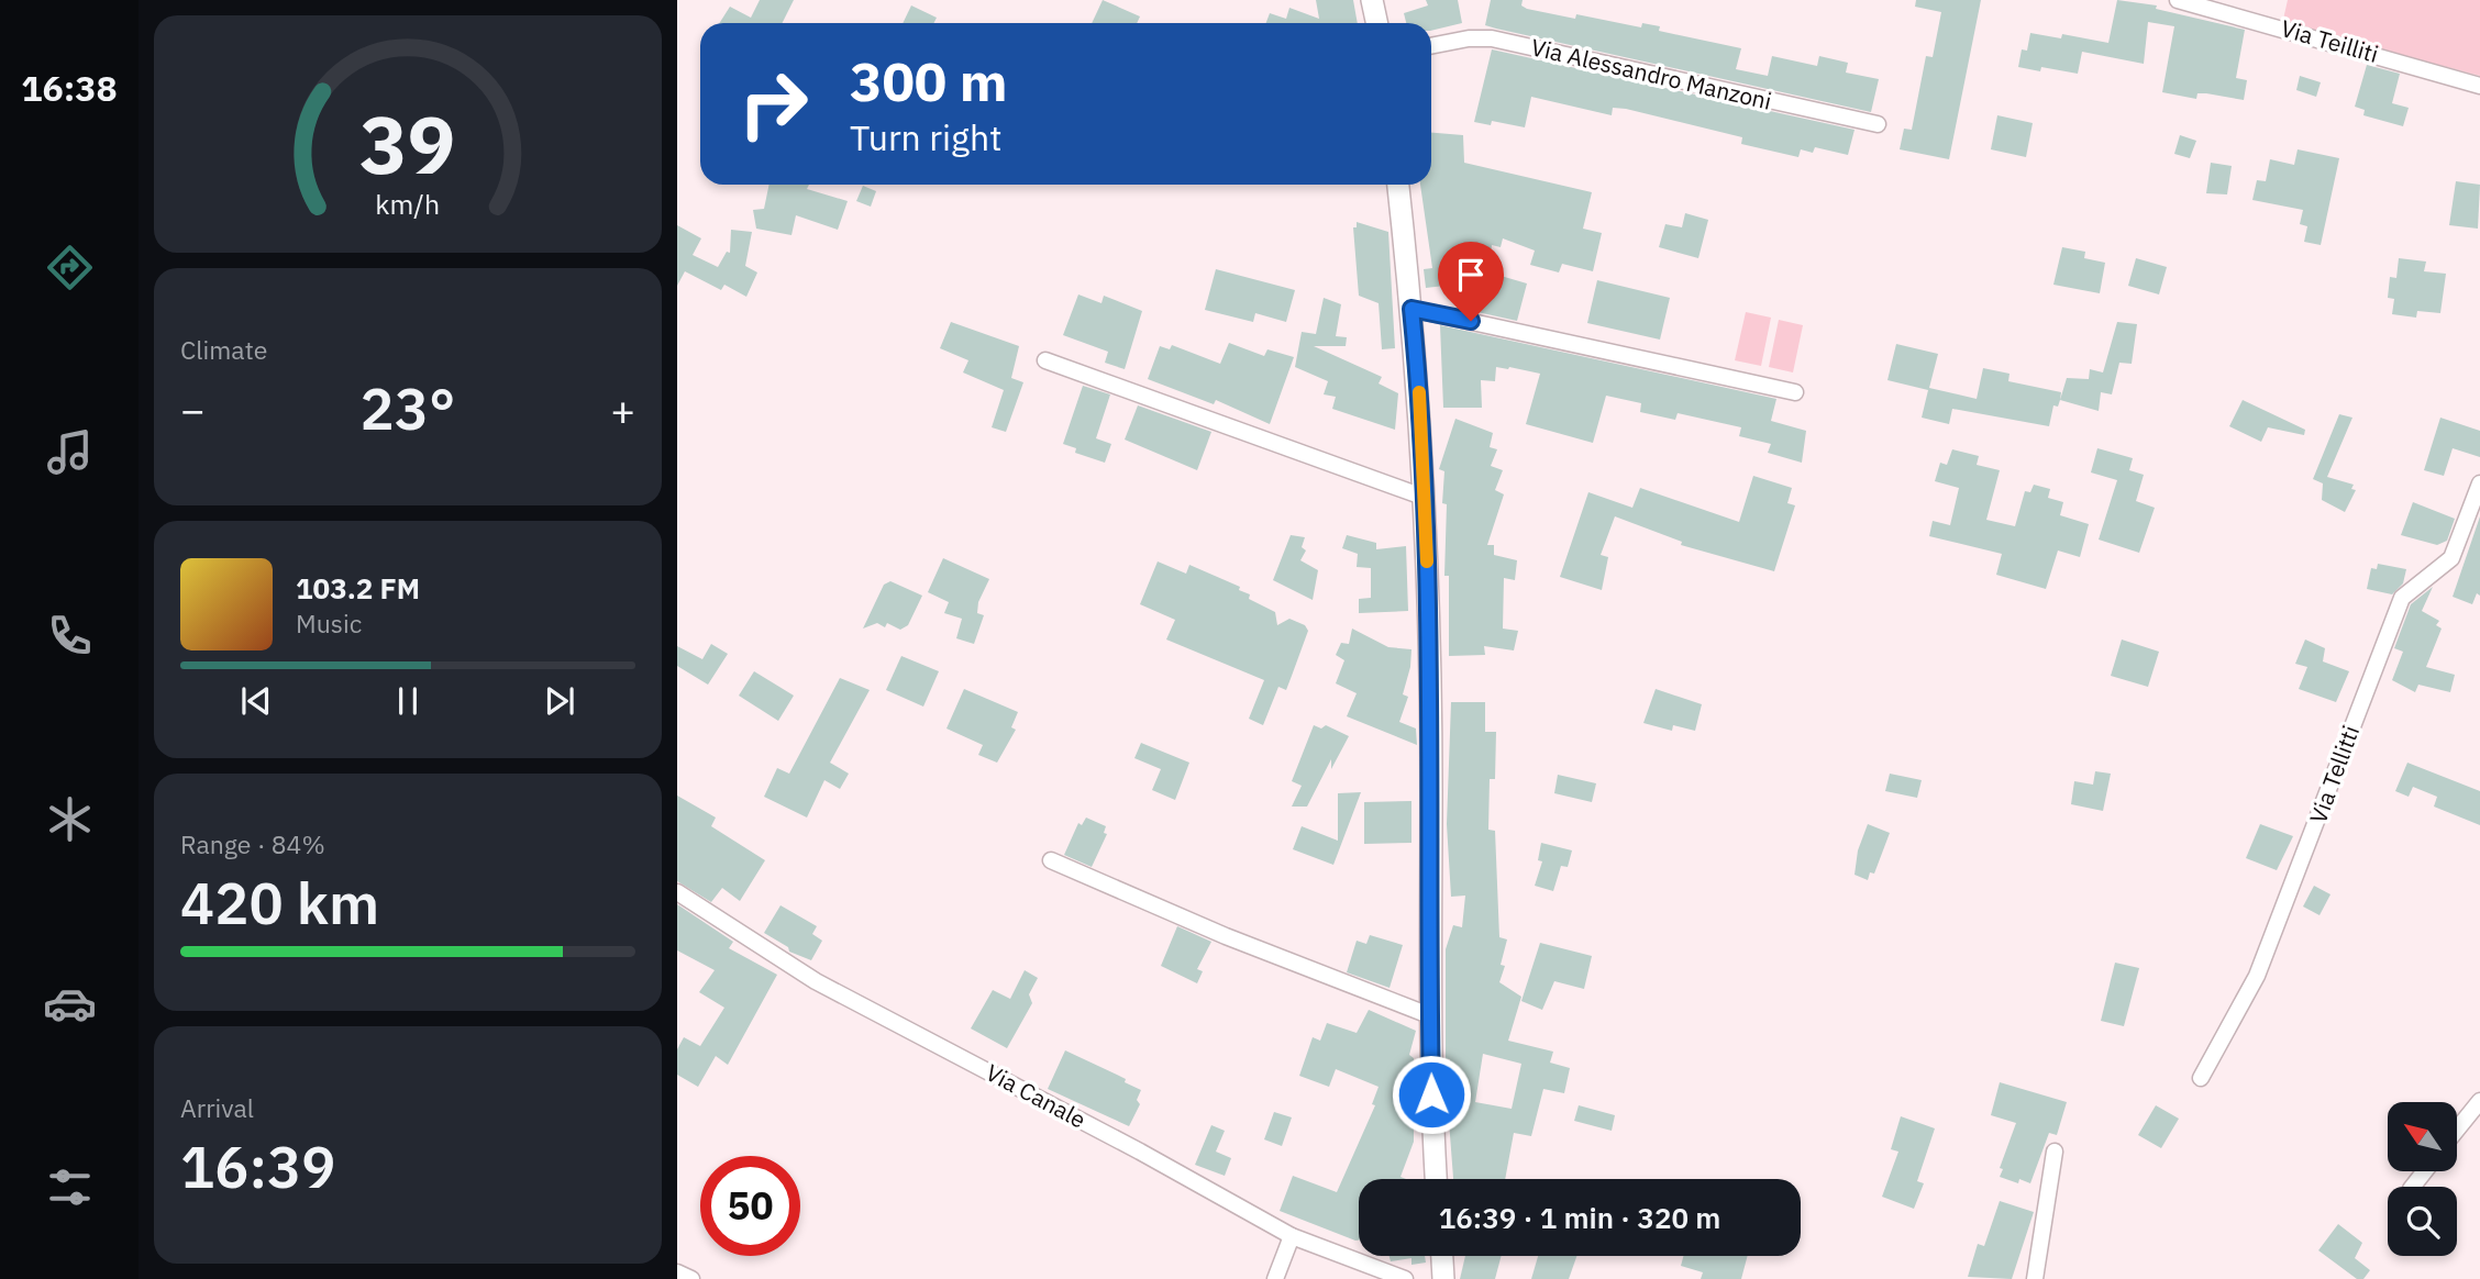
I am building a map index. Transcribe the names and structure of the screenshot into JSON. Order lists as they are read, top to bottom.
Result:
{
  "streets": {
    "street": [
      "Via Teilliti",
      "Via Alessandro Manzoni",
      "Via Tellitti",
      "Via Canale"
    ]
  },
  "north": "top left",
  "page": {
    "tabs": "16:38",
    "turn": ["300 m", "Turn right"],
    "tile": [
      "Climate",
      ["Range · 84%", "420 km"],
      ["Arrival", "16:39"]
    ],
    "heat": ["−", "23°", "+"],
    "song": ["103.2 FM", "Music"],
    "limit": "50",
    "trip": "16:39 · 1 min · 320 m",
    "gauge": ["39", "km/h"]
  }
}
